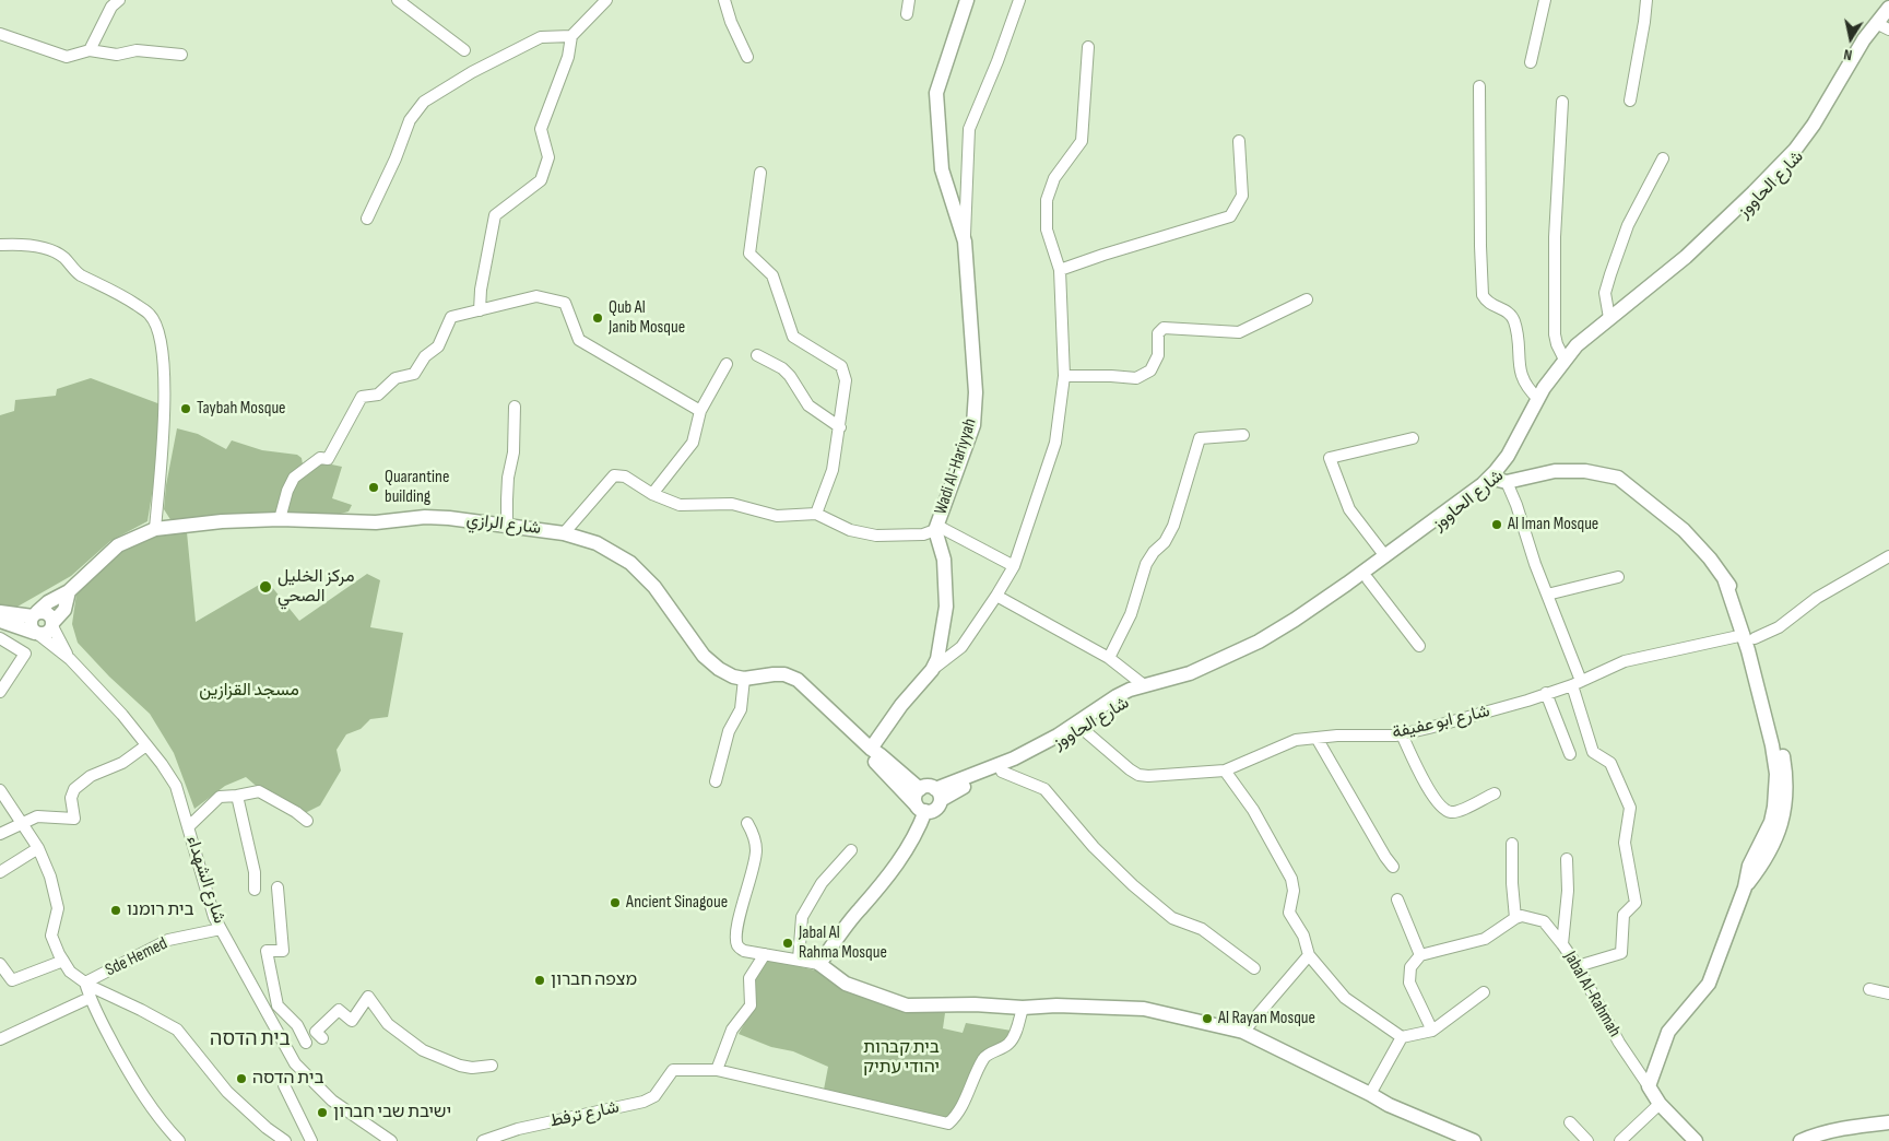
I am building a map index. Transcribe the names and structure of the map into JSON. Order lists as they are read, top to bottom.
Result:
{
  "streets": {
    "main road": ["شارع الحاووز", "Wadi Al-Hariyyah", "شارع الرازي"],
    "street": [
      "شارع ابو عفيفة",
      "شارع الشهداء",
      "Sde Hemed",
      "Jabal Al-Rahmah",
      "شارع ترفط"
    ]
  },
  "crossings": [
    ["شارع الحاووز", "شارع ابو عفيفة"],
    ["شارع الشهداء", "Sde Hemed"]
  ],
  "districts": ["בית הדסה"],
  "parks": ["مسجد القزازين", "בית קברות יהודי עתיק"],
  "places": [
    "Qub Al Janib Mosque",
    "Taybah Mosque",
    "Quarantine building",
    "Al Iman Mosque",
    "مركز الخليل الصحي",
    "Ancient Sinagoue",
    "בית רומנו",
    "Jabal Al Rahma Mosque",
    "מצפה חברון",
    "Al Rayan Mosque",
    "בית הדסה",
    "ישיבת שבי חברון"
  ],
  "north": "bottom"
}
